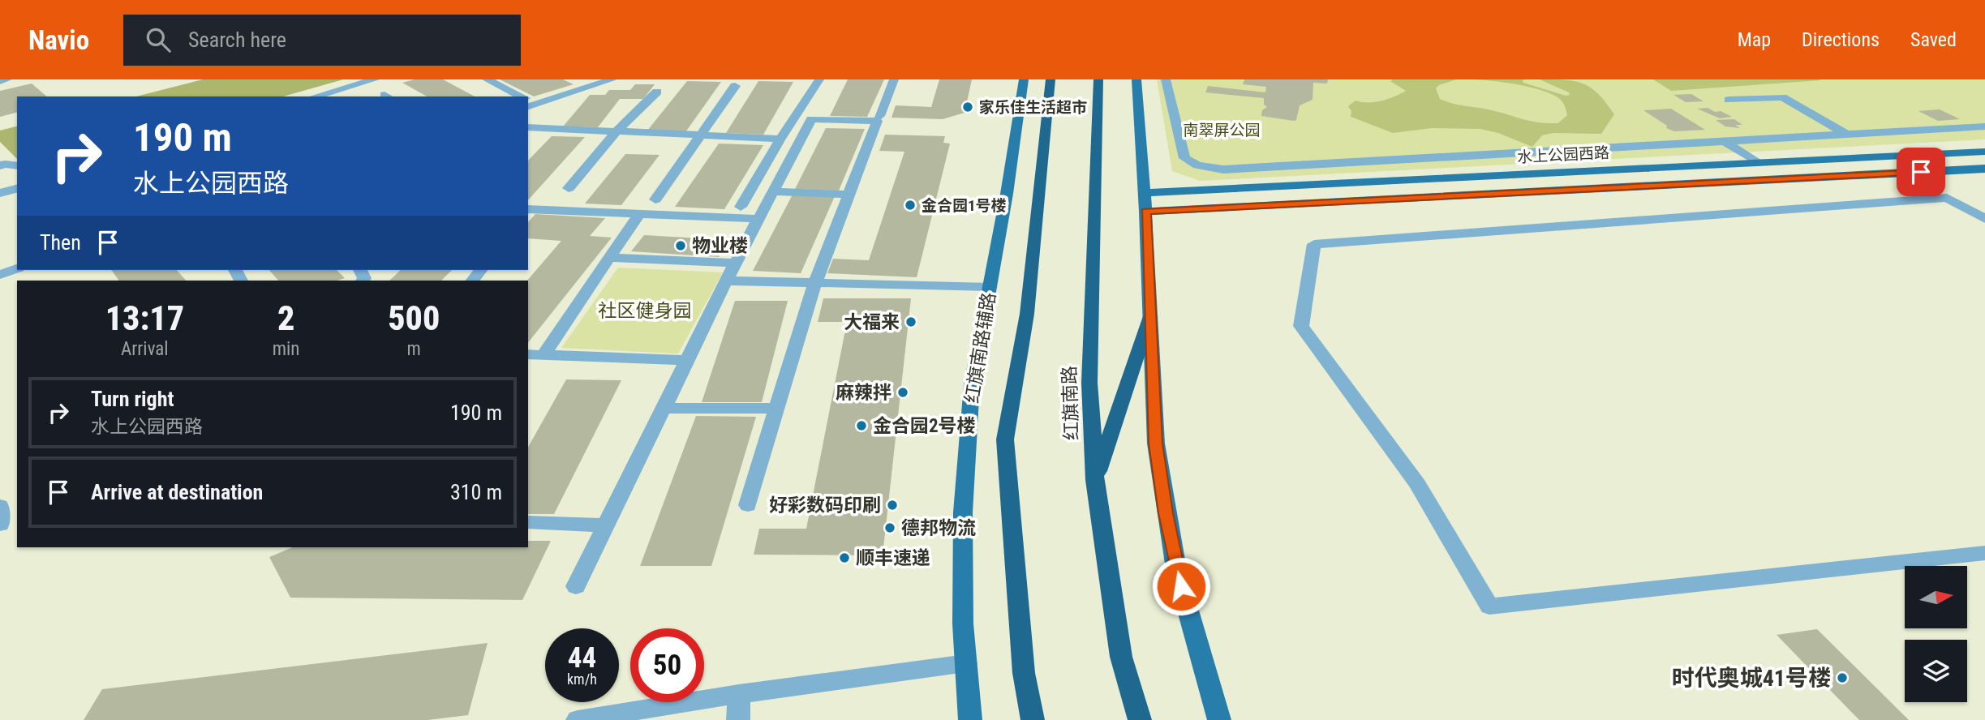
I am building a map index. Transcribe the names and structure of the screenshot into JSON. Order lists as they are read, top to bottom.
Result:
{
  "streets": {
    "highway": ["红旗南路"],
    "main road": ["水上公园西路", "红旗南路辅路"]
  },
  "parks": ["南翠屏公园", "社区健身园"],
  "places": [
    "家乐佳生活超市",
    "金合园1号楼",
    "物业楼",
    "大福来",
    "麻辣拌",
    "金合园2号楼",
    "好彩数码印刷",
    "德邦物流",
    "顺丰速递",
    "时代奥城41号楼"
  ],
  "north": "right",
  "page": {
    "header": "Navio",
    "search": "Search here",
    "nav": ["Map", "Directions", "Saved"],
    "turn": ["190 m", "水上公园西路"],
    "then": "Then",
    "eta": [
      "13:17",
      "Arrival",
      "2",
      "min",
      "500",
      "m"
    ],
    "list": [
      {
        "name": "Turn right",
        "note": "水上公园西路",
        "value": "190 m"
      },
      {
        "name": "Arrive at destination",
        "value": "310 m"
      }
    ],
    "speed": "44 km/h",
    "limit": "50"
  }
}
